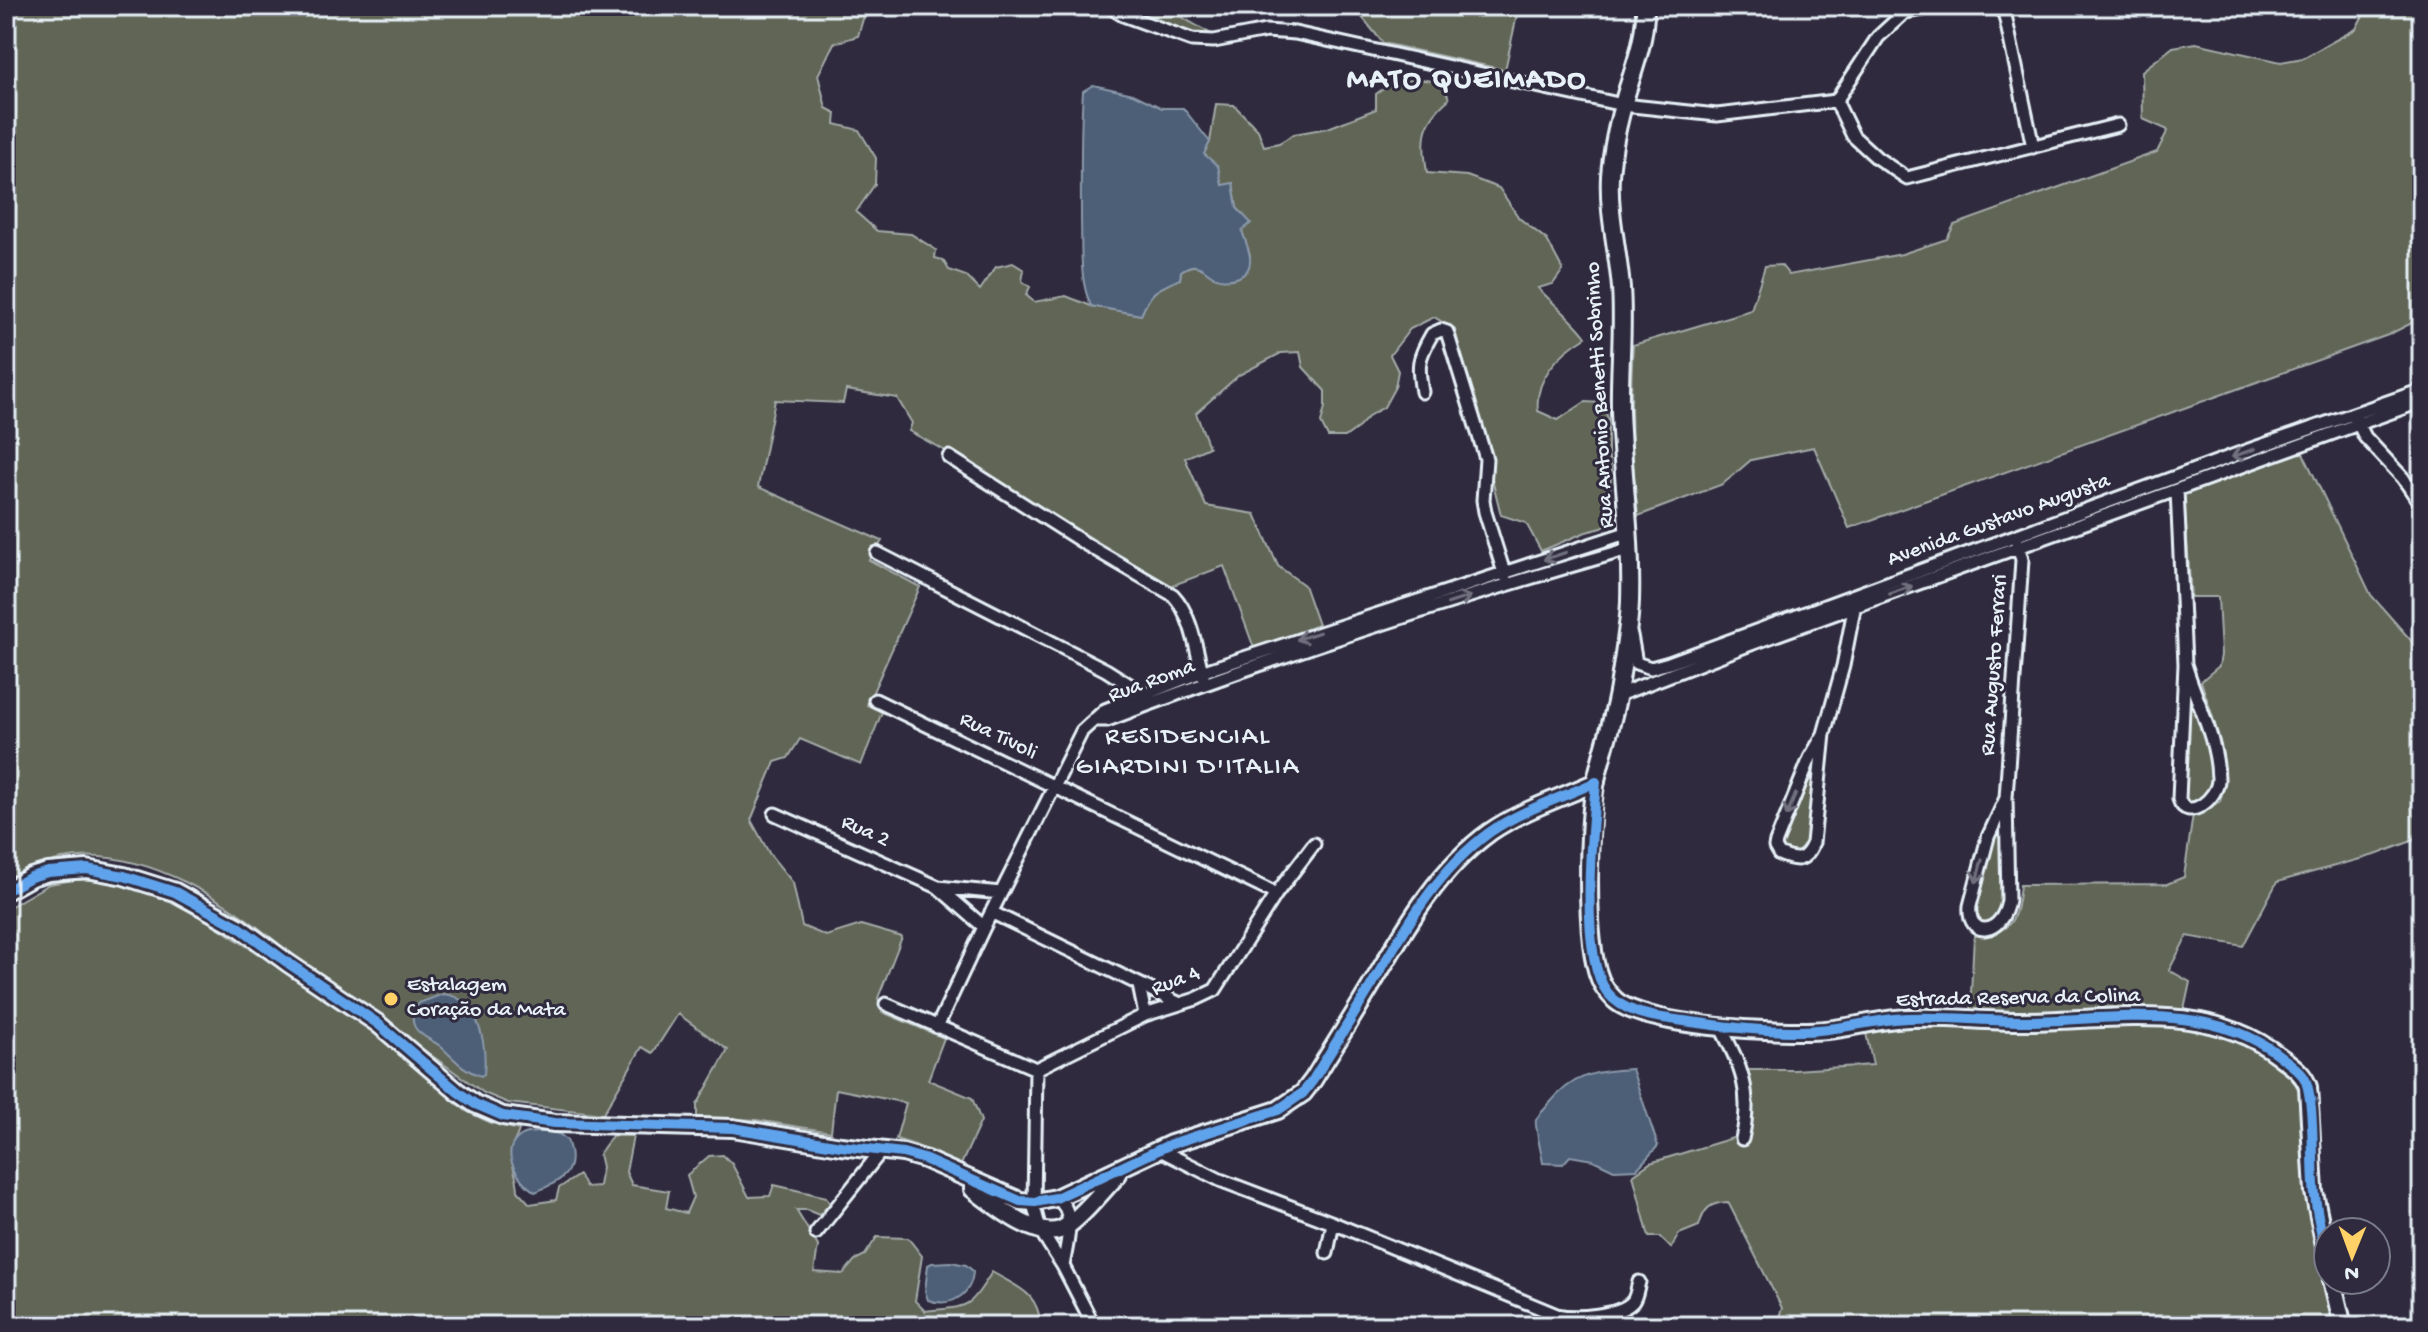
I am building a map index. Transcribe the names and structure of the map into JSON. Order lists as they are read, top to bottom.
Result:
{
  "streets": {
    "street": [
      "Rua Antonio Benetti Sobrinho",
      "Avenida Gustavo Augusta",
      "Rua Augusto Ferrari",
      "Rua Roma",
      "Rua Tivoli",
      "Rua 2",
      "Rua 4",
      "Estrada Reserva da Colina"
    ]
  },
  "crossings": [
    ["Rua Antonio Benetti Sobrinho", "Avenida Gustavo Augusta"],
    ["Rua Antonio Benetti Sobrinho", "Rua Roma"],
    ["Rua Antonio Benetti Sobrinho", "Estrada Reserva da Colina"],
    ["Avenida Gustavo Augusta", "Rua Augusto Ferrari"],
    ["Rua Roma", "Rua Tivoli"],
    ["Rua Tivoli", "Rua 4"]
  ],
  "districts": ["MATO QUEIMADO", "RESIDENCIAL GIARDINI D'ITALIA"],
  "places": ["Estalagem Coração da Mata"],
  "north": "bottom"
}
